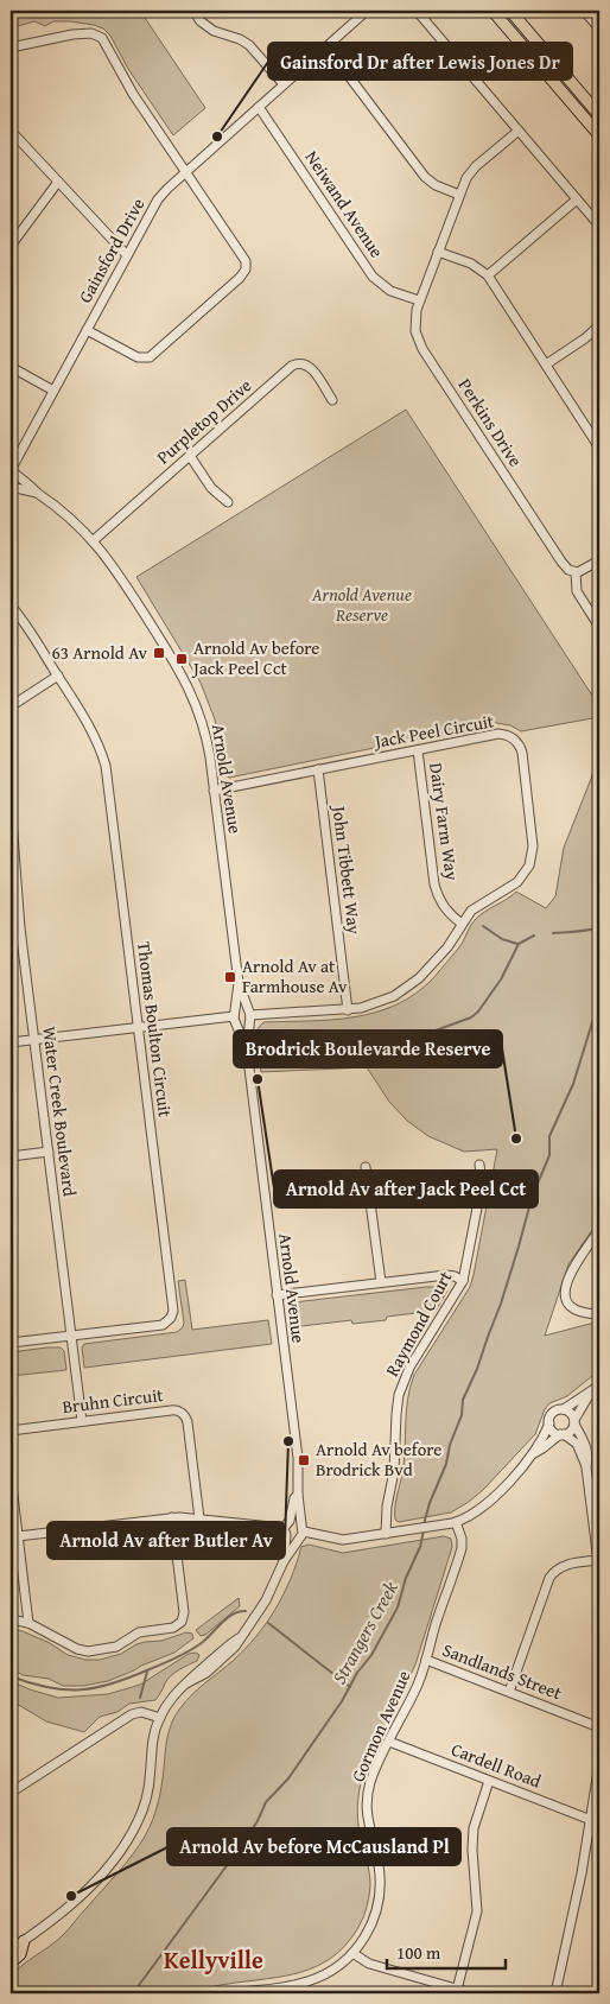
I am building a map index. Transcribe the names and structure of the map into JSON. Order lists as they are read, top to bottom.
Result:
{
  "streets": {
    "street": [
      "Neiwand Avenue",
      "Gainsford Drive",
      "Purpletop Drive",
      "Perkins Drive",
      "Jack Peel Circuit",
      "Arnold Avenue",
      "Dairy Farm Way",
      "John Tibbett Way",
      "Thomas Boulton Circuit",
      "Water Creek Boulevard",
      "Raymond Court",
      "Bruhn Circuit",
      "Sandlands Street",
      "Gormon Avenue",
      "Cardell Road"
    ]
  },
  "crossings": [
    ["Neiwand Avenue", "Gainsford Drive"],
    ["Neiwand Avenue", "Perkins Drive"],
    ["Gainsford Drive", "Arnold Avenue"],
    ["Purpletop Drive", "Arnold Avenue"],
    ["Jack Peel Circuit", "Arnold Avenue"],
    ["Jack Peel Circuit", "Dairy Farm Way"],
    ["Jack Peel Circuit", "John Tibbett Way"],
    ["Thomas Boulton Circuit", "Water Creek Boulevard"],
    ["Water Creek Boulevard", "Bruhn Circuit"],
    ["Sandlands Street", "Gormon Avenue"],
    ["Gormon Avenue", "Cardell Road"]
  ],
  "districts": ["Kellyville"],
  "water": ["Strangers Creek"],
  "parks": ["Arnold Avenue Reserve"],
  "places": {
    "other": [
      "Gainsford Dr after Lewis Jones Dr",
      "Arnold Av after Jack Peel Cct",
      "Brodrick Boulevarde Reserve",
      "Arnold Av after Butler Av",
      "Arnold Av before McCausland Pl"
    ],
    "transit": [
      "63 Arnold Av",
      "Arnold Av before Jack Peel Cct",
      "Arnold Av at Farmhouse Av",
      "Arnold Av before Brodrick Bvd"
    ]
  },
  "scale_bar": "100 m"
}
